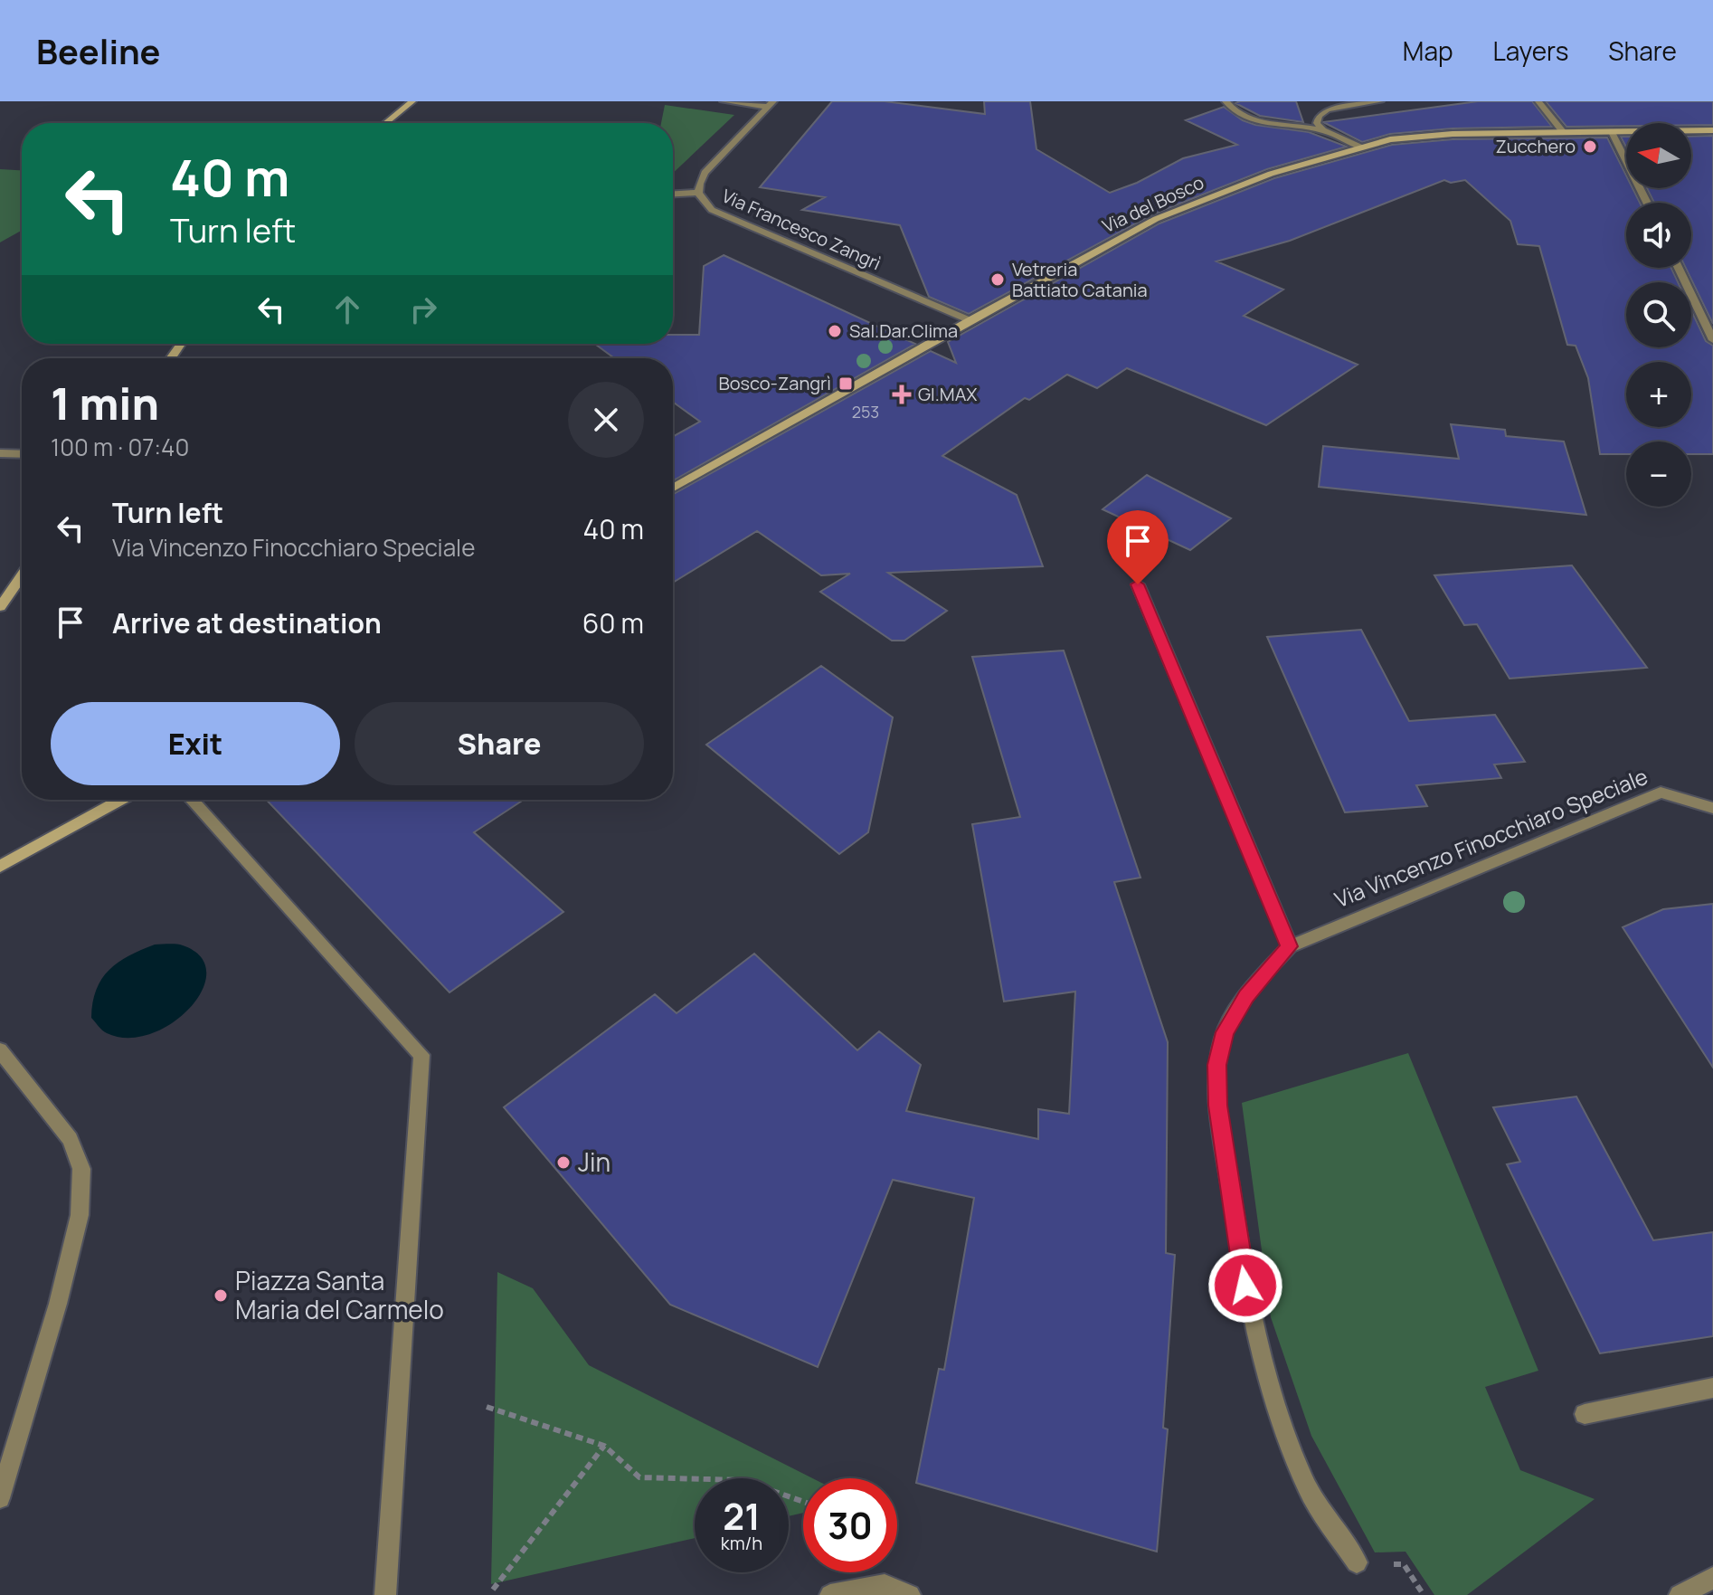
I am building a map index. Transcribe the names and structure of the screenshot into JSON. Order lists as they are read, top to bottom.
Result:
{
  "streets": {
    "main road": ["Via del Bosco"],
    "street": ["Via Francesco Zangrì", "Via Vincenzo Finocchiaro Speciale"]
  },
  "crossings": [
    ["Via del Bosco", "Via Francesco Zangrì"]
  ],
  "places": {
    "other": [
      "Zucchero",
      "Vetreria Battiato Catania",
      "Sal.Dar.Clima",
      "Jin",
      "Piazza Santa Maria del Carmelo"
    ],
    "transit": ["Bosco-Zangrì"],
    "health": ["GI.MAX"]
  },
  "house_numbers": ["253"],
  "north": "left",
  "page": {
    "header": "Beeline",
    "nav": ["Map", "Layers", "Share"],
    "map_buttons": ["+", "−"],
    "turn": ["40 m", "Turn left"],
    "heading": ["1 min", "100 m · 07:40"],
    "list": [
      {
        "name": "Turn left",
        "note": "Via Vincenzo Finocchiaro Speciale",
        "value": "40 m"
      },
      {
        "name": "Arrive at destination",
        "value": "60 m"
      }
    ],
    "buttons": ["Exit", "Share"],
    "speed": "21 km/h",
    "limit": "30"
  }
}
